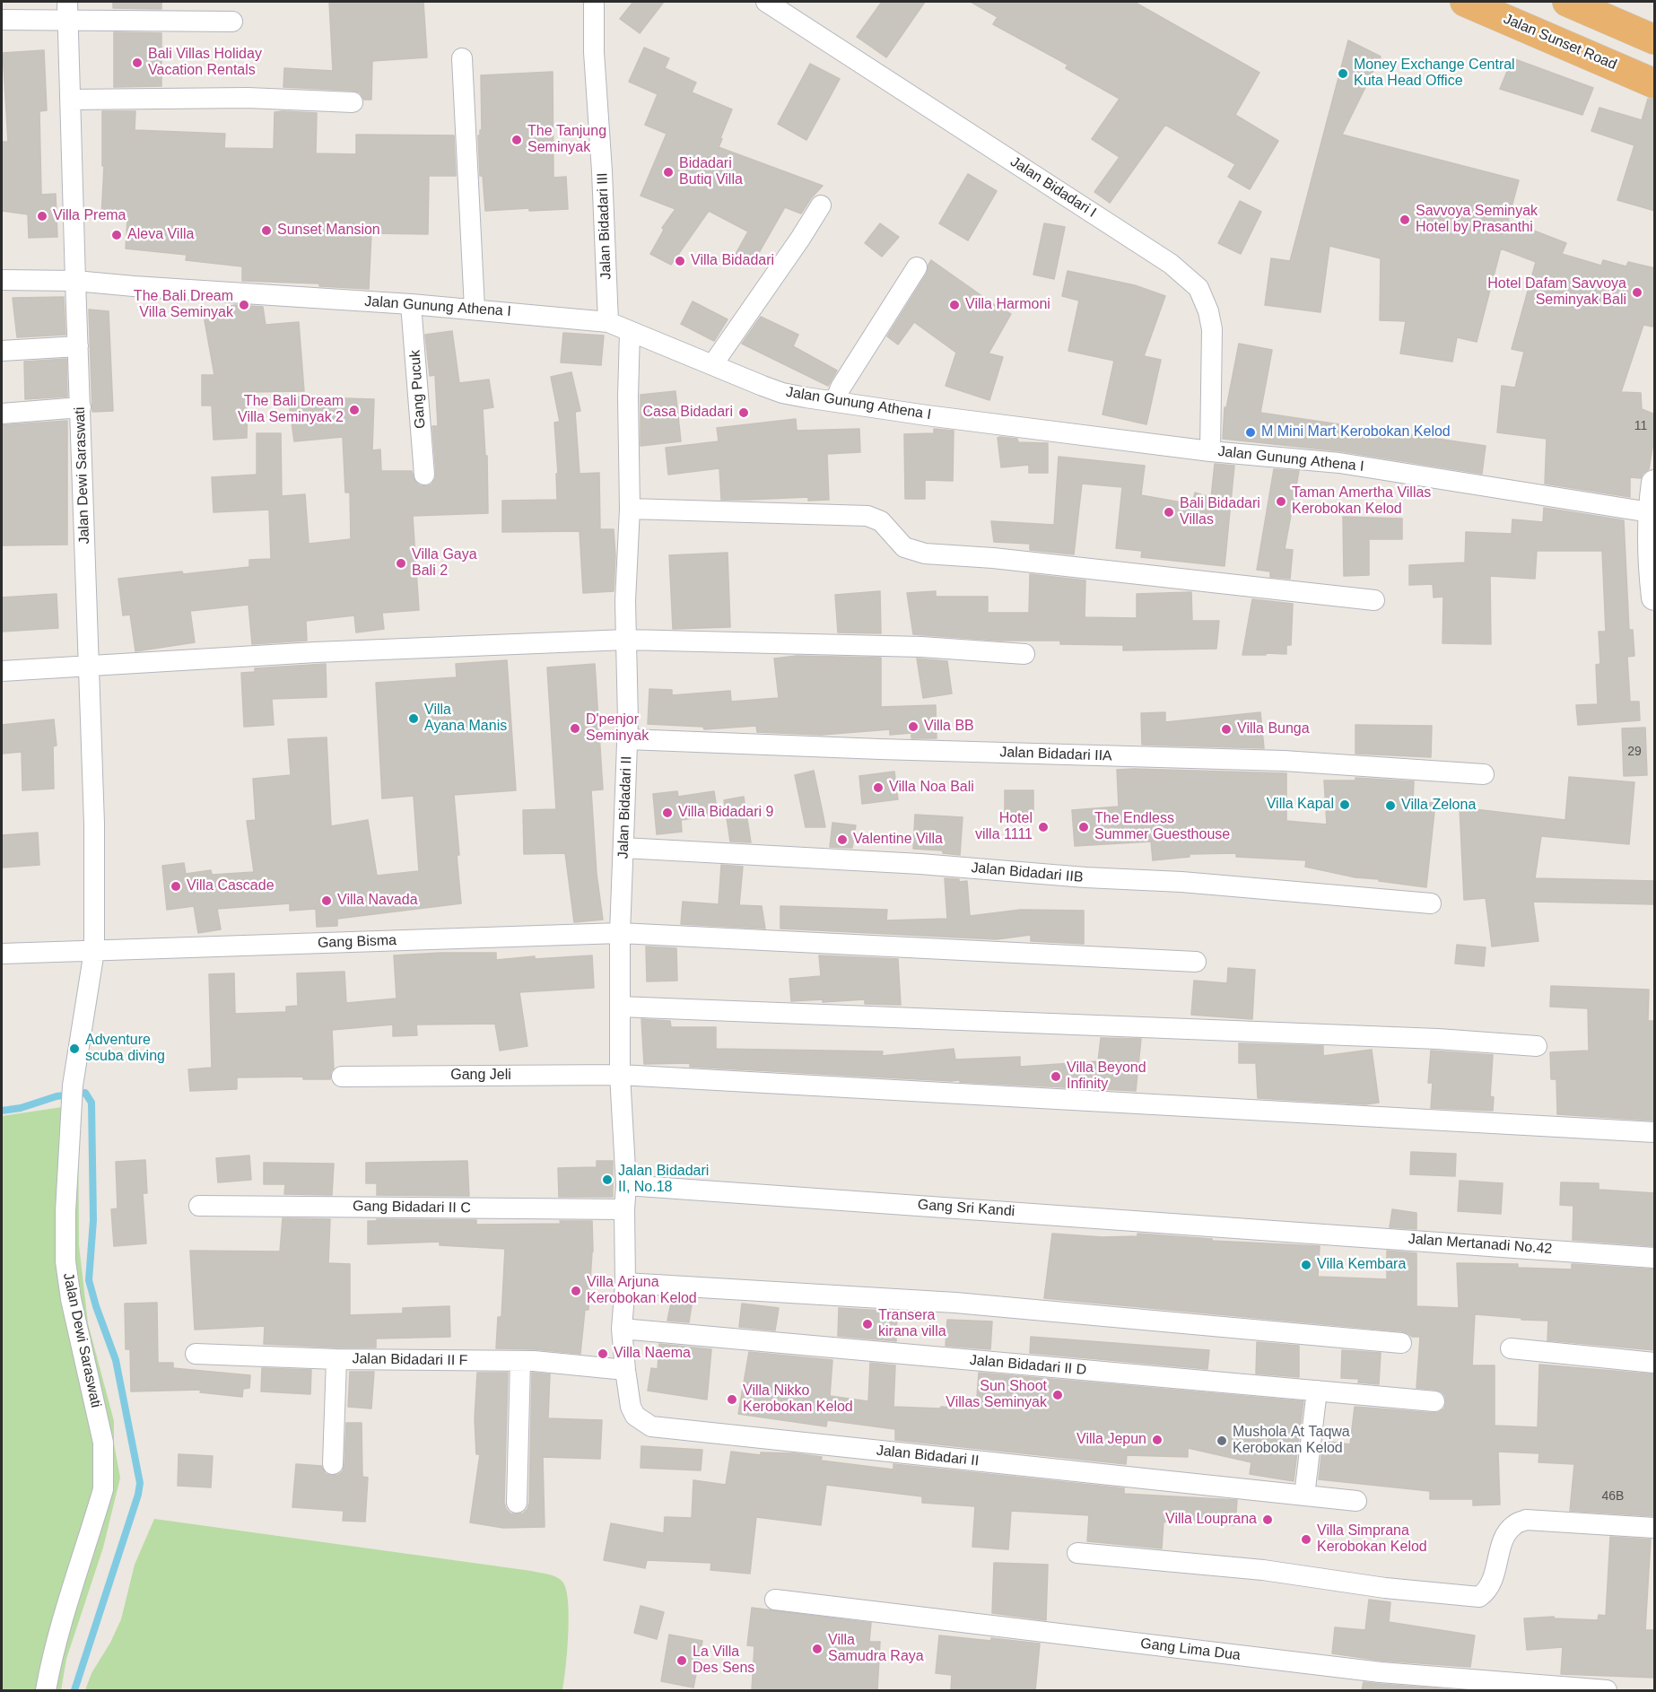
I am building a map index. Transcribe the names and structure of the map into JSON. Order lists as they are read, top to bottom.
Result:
{
  "streets": {
    "highway": ["Jalan Sunset Road"],
    "street": [
      "Jalan Bidadari I",
      "Jalan Bidadari III",
      "Jalan Gunung Athena I",
      "Gang Pucuk",
      "Jalan Dewi Saraswati",
      "Jalan Bidadari IIA",
      "Jalan Bidadari II",
      "Jalan Bidadari IIB",
      "Gang Bisma",
      "Gang Jeli",
      "Gang Bidadari II C",
      "Gang Sri Kandi",
      "Jalan Mertanadi No.42",
      "Jalan Bidadari II F",
      "Jalan Bidadari II D",
      "Gang Lima Dua"
    ]
  },
  "crossings": [
    ["Jalan Bidadari I", "Jalan Gunung Athena I"],
    ["Jalan Bidadari III", "Jalan Gunung Athena I"],
    ["Jalan Gunung Athena I", "Gang Pucuk"],
    ["Jalan Gunung Athena I", "Jalan Dewi Saraswati"],
    ["Jalan Gunung Athena I", "Jalan Bidadari II"],
    ["Jalan Dewi Saraswati", "Gang Bisma"],
    ["Jalan Bidadari IIA", "Jalan Bidadari II"],
    ["Jalan Bidadari II", "Jalan Bidadari IIB"],
    ["Jalan Bidadari II", "Gang Bisma"],
    ["Jalan Bidadari II", "Gang Jeli"],
    ["Jalan Bidadari II", "Gang Bidadari II C"],
    ["Jalan Bidadari II", "Gang Sri Kandi"],
    ["Jalan Bidadari II", "Jalan Bidadari II F"],
    ["Jalan Bidadari II", "Jalan Bidadari II D"],
    ["Gang Sri Kandi", "Jalan Mertanadi No.42"]
  ],
  "places": [
    "Bali Villas Holiday Vacation Rentals",
    "Money Exchange Central Kuta Head Office",
    "The Tanjung Seminyak",
    "Bidadari Butiq Villa",
    "Villa Prema",
    "Savvoya Seminyak Hotel by Prasanthi",
    "Sunset Mansion",
    "Aleva Villa",
    "Villa Bidadari",
    "Hotel Dafam Savvoya Seminyak Bali",
    "The Bali Dream Villa Seminyak",
    "Villa Harmoni",
    "The Bali Dream Villa Seminyak 2",
    "Casa Bidadari",
    "M Mini Mart Kerobokan Kelod",
    "Taman Amertha Villas Kerobokan Kelod",
    "Bali Bidadari Villas",
    "Villa Gaya Bali 2",
    "Villa Ayana Manis",
    "Villa BB",
    "D'penjor Seminyak",
    "Villa Bunga",
    "Villa Noa Bali",
    "Villa Kapal",
    "Villa Zelona",
    "Villa Bidadari 9",
    "Hotel villa 1111",
    "The Endless Summer Guesthouse",
    "Valentine Villa",
    "Villa Cascade",
    "Villa Navada",
    "Adventure scuba diving",
    "Villa Beyond Infinity",
    "Jalan Bidadari II, No.18",
    "Villa Kembara",
    "Villa Arjuna Kerobokan Kelod",
    "Transera kirana villa",
    "Villa Naema",
    "Sun Shoot Villas Seminyak",
    "Villa Nikko Kerobokan Kelod",
    "Villa Jepun",
    "Mushola At Taqwa Kerobokan Kelod",
    "Villa Louprana",
    "Villa Simprana Kerobokan Kelod",
    "Villa Samudra Raya",
    "La Villa Des Sens"
  ],
  "house_numbers": ["11", "29", "46B"]
}
